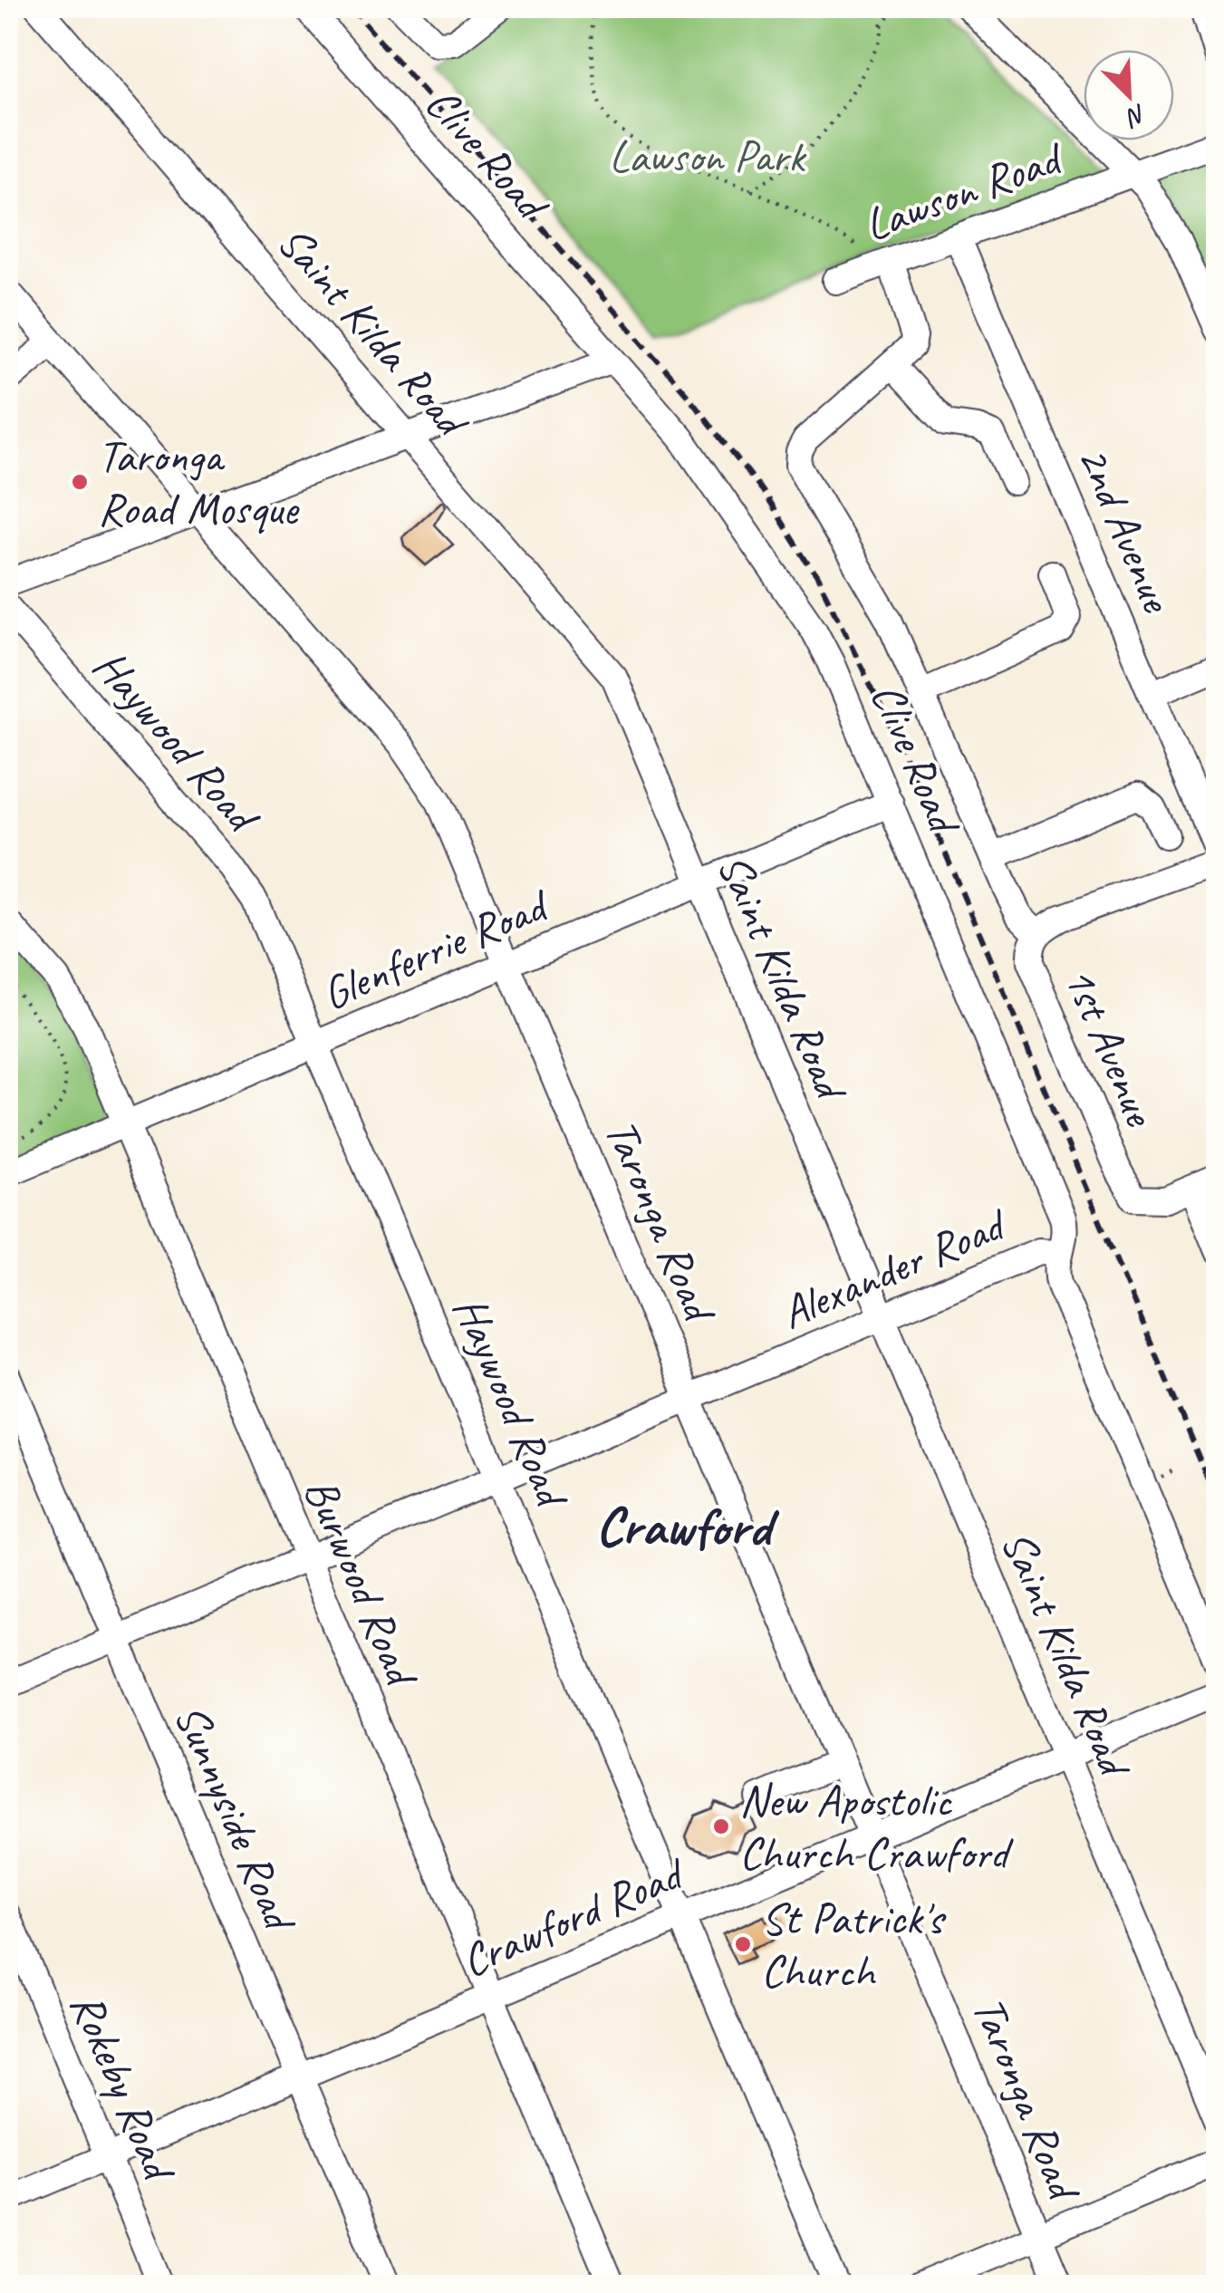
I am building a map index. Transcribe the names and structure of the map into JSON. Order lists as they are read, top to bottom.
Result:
{
  "streets": {
    "street": [
      "Clive Road",
      "Lawson Road",
      "Saint Kilda Road",
      "2nd Avenue",
      "Haywood Road",
      "Glenferrie Road",
      "1st Avenue",
      "Taronga Road",
      "Alexander Road",
      "Burwood Road",
      "Sunnyside Road",
      "Crawford Road",
      "Rokeby Road"
    ]
  },
  "crossings": [
    ["Clive Road", "Glenferrie Road"],
    ["Clive Road", "Alexander Road"],
    ["Lawson Road", "2nd Avenue"],
    ["Saint Kilda Road", "Glenferrie Road"],
    ["Saint Kilda Road", "Alexander Road"],
    ["Saint Kilda Road", "Crawford Road"],
    ["Haywood Road", "Glenferrie Road"],
    ["Haywood Road", "Alexander Road"],
    ["Haywood Road", "Crawford Road"],
    ["Glenferrie Road", "Taronga Road"],
    ["Glenferrie Road", "Burwood Road"],
    ["Taronga Road", "Alexander Road"],
    ["Taronga Road", "Crawford Road"],
    ["Alexander Road", "Burwood Road"],
    ["Alexander Road", "Sunnyside Road"],
    ["Burwood Road", "Crawford Road"],
    ["Sunnyside Road", "Crawford Road"],
    ["Crawford Road", "Rokeby Road"]
  ],
  "districts": ["Crawford"],
  "parks": ["Lawson Park"],
  "places": ["Taronga Road Mosque", "New Apostolic Church Crawford", "St Patrick's Church"],
  "north": "bottom right"
}
